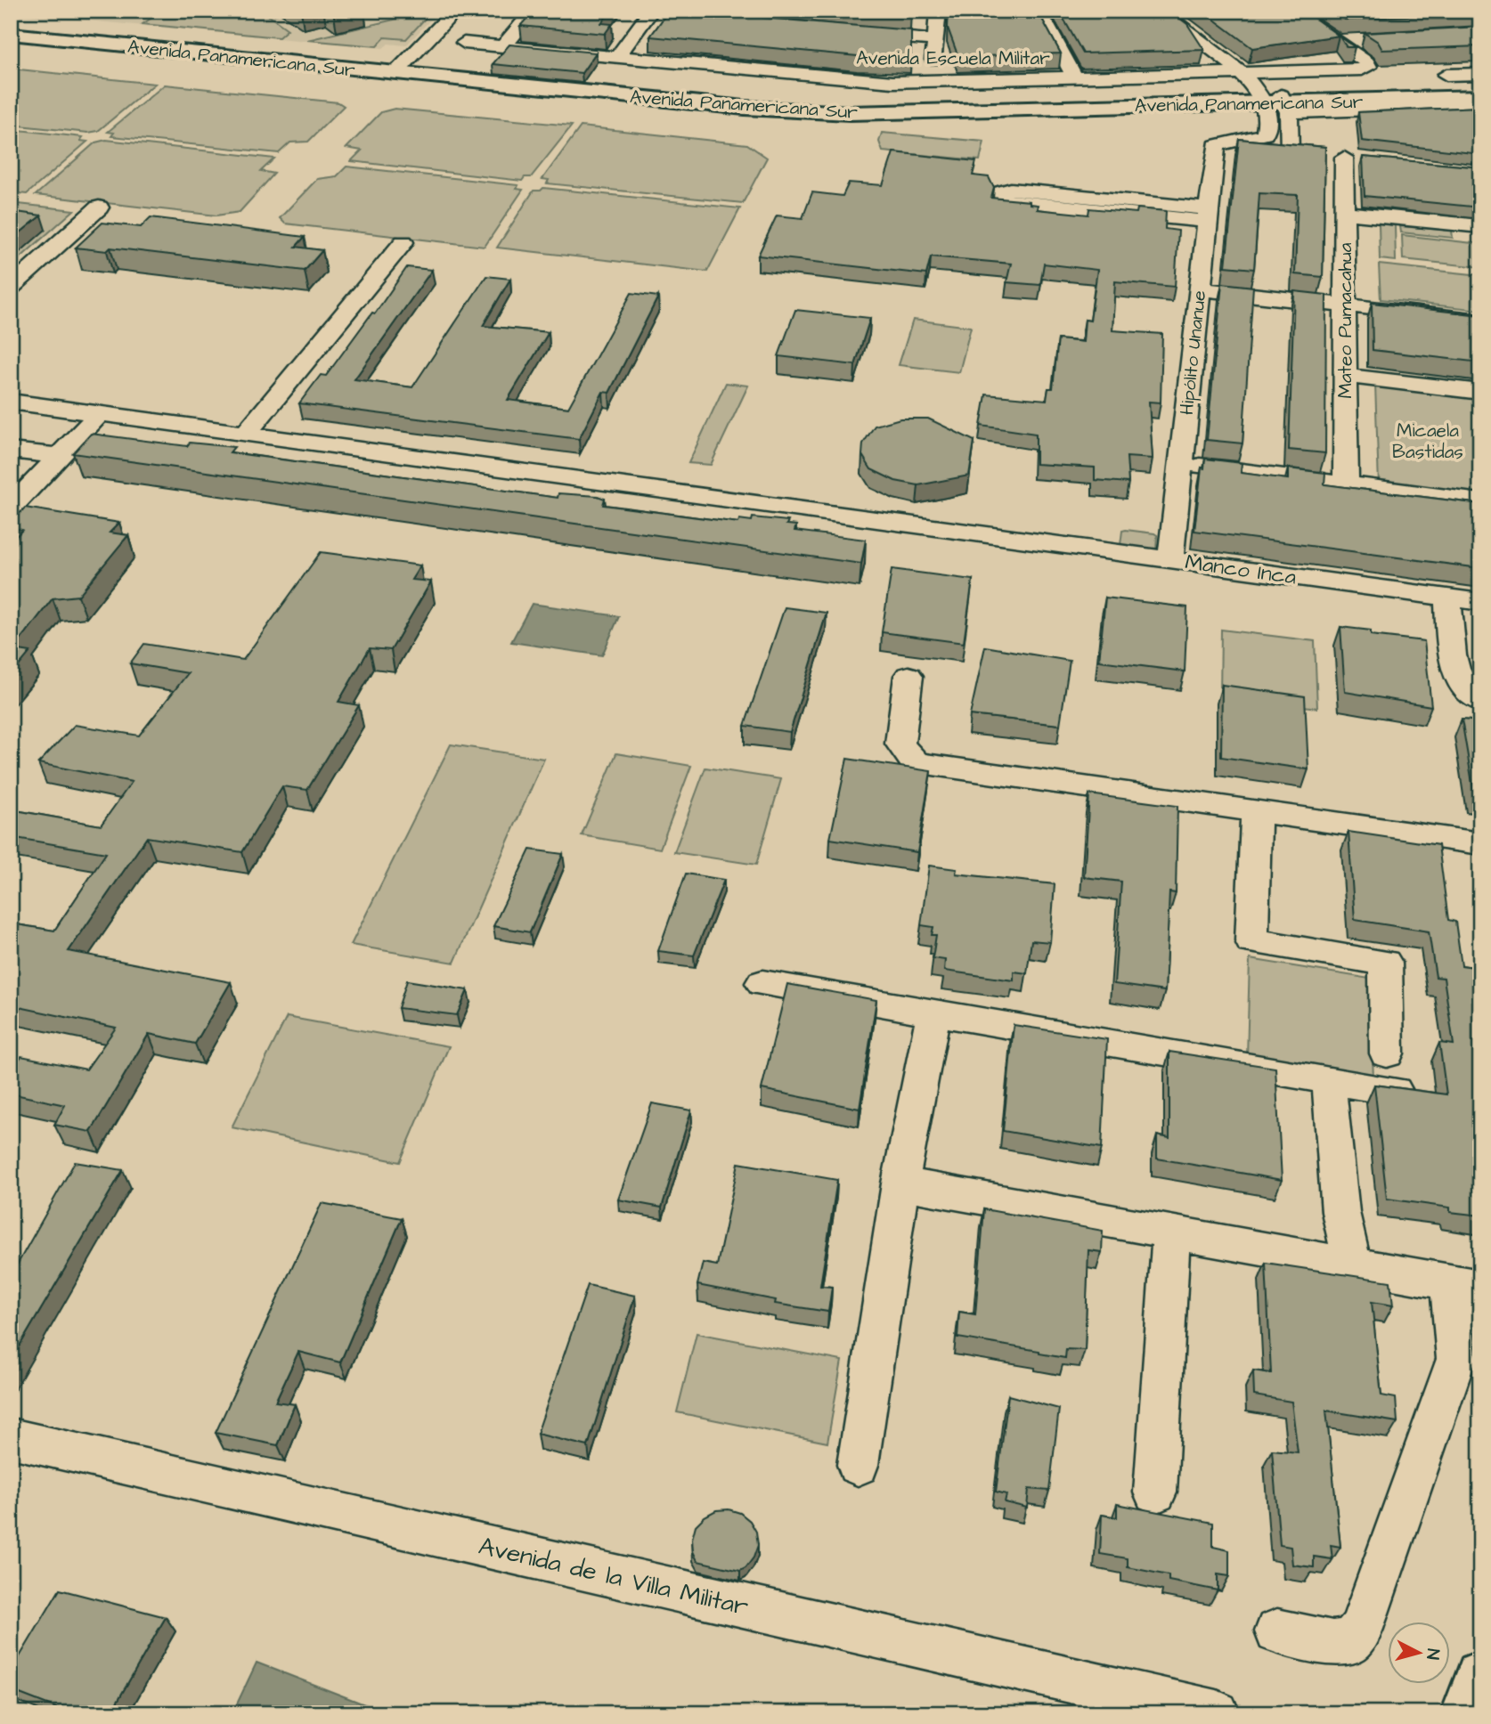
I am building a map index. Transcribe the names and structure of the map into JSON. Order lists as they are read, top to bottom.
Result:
{
  "streets": {
    "main road": ["Avenida Panamericana Sur"],
    "street": [
      "Avenida Escuela Militar",
      "Mateo Pumacahua",
      "Hipólito Unanue",
      "Manco Inca",
      "Avenida de la Villa Militar"
    ]
  },
  "crossings": [
    ["Avenida Panamericana Sur", "Avenida Escuela Militar"],
    ["Hipólito Unanue", "Manco Inca"]
  ],
  "parks": ["Micaela Bastidas"],
  "north": "right"
}
